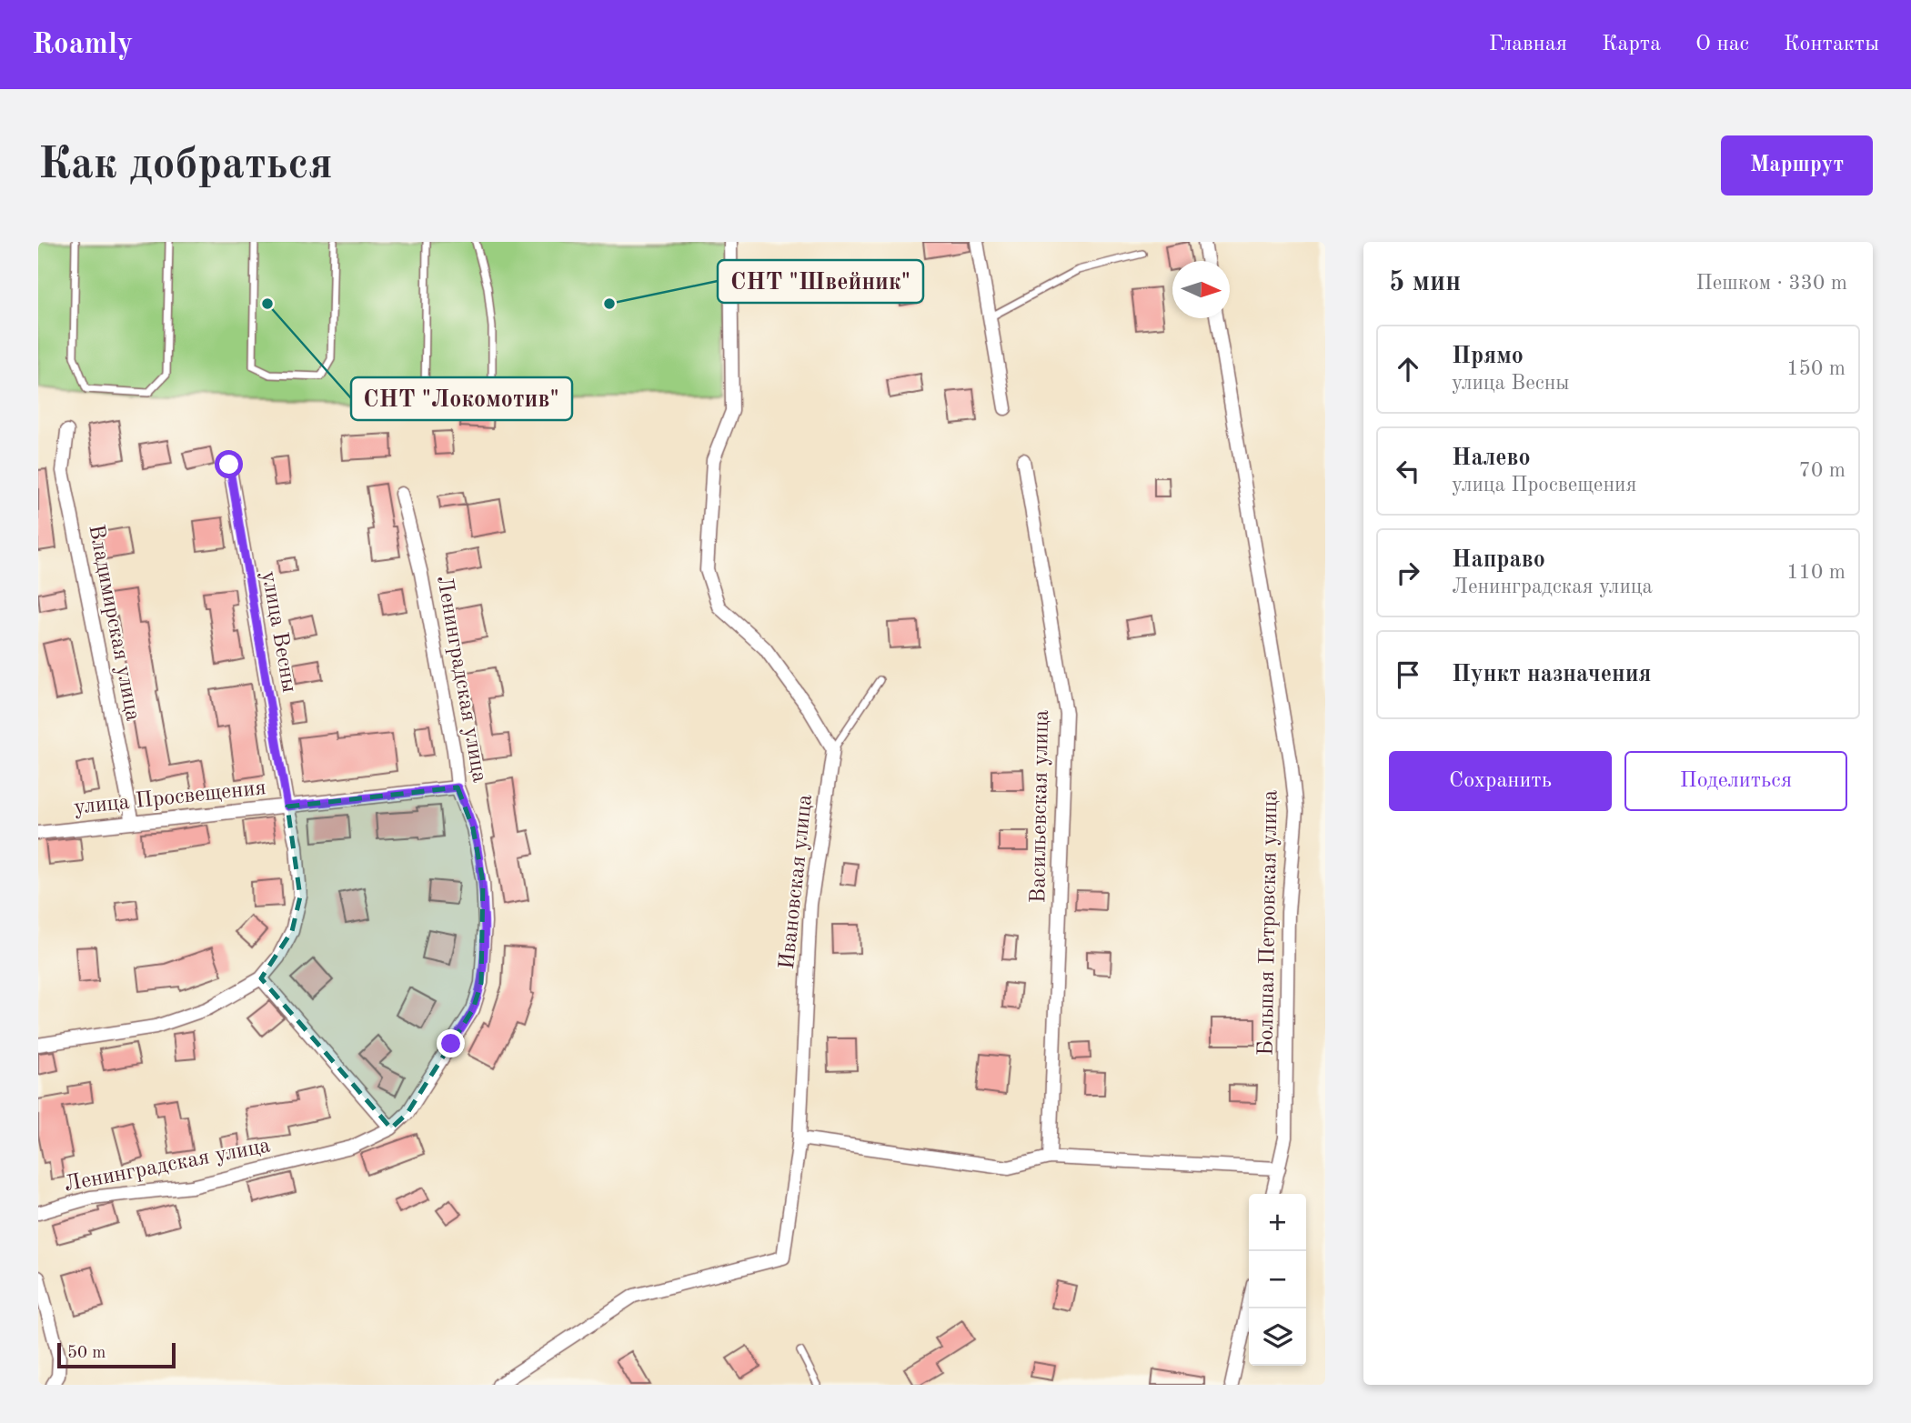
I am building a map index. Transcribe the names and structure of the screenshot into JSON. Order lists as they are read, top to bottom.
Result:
{
  "streets": {
    "street": [
      "Владимирская улица",
      "улица Весны",
      "Ленинградская улица",
      "улица Просвещения",
      "Васильевская улица",
      "Ивановская улица",
      "Большая Петровская улица"
    ]
  },
  "crossings": [
    ["Владимирская улица", "улица Просвещения"],
    ["улица Весны", "улица Просвещения"],
    ["Ленинградская улица", "улица Просвещения"]
  ],
  "places": ["СНТ \"Локомотив\"", "СНТ \"Швейник\""],
  "scale_bar": "50 m",
  "north": "right",
  "page": {
    "header": "Roamly",
    "nav": [
      "Главная",
      "Карта",
      "О нас",
      "Контакты"
    ],
    "buttons": [
      "Маршрут",
      ["Сохранить", "Поделиться"]
    ],
    "title": "Как добраться",
    "heading": ["5 мин", "Пешком · 330 m"],
    "list": [
      ["Прямо", "улица Весны", "150 m"],
      ["Налево", "улица Просвещения", "70 m"],
      ["Направо", "Ленинградская улица", "110 m"],
      "Пункт назначения"
    ],
    "map_buttons": ["+", "−"],
    "scale": "50 m"
  }
}
